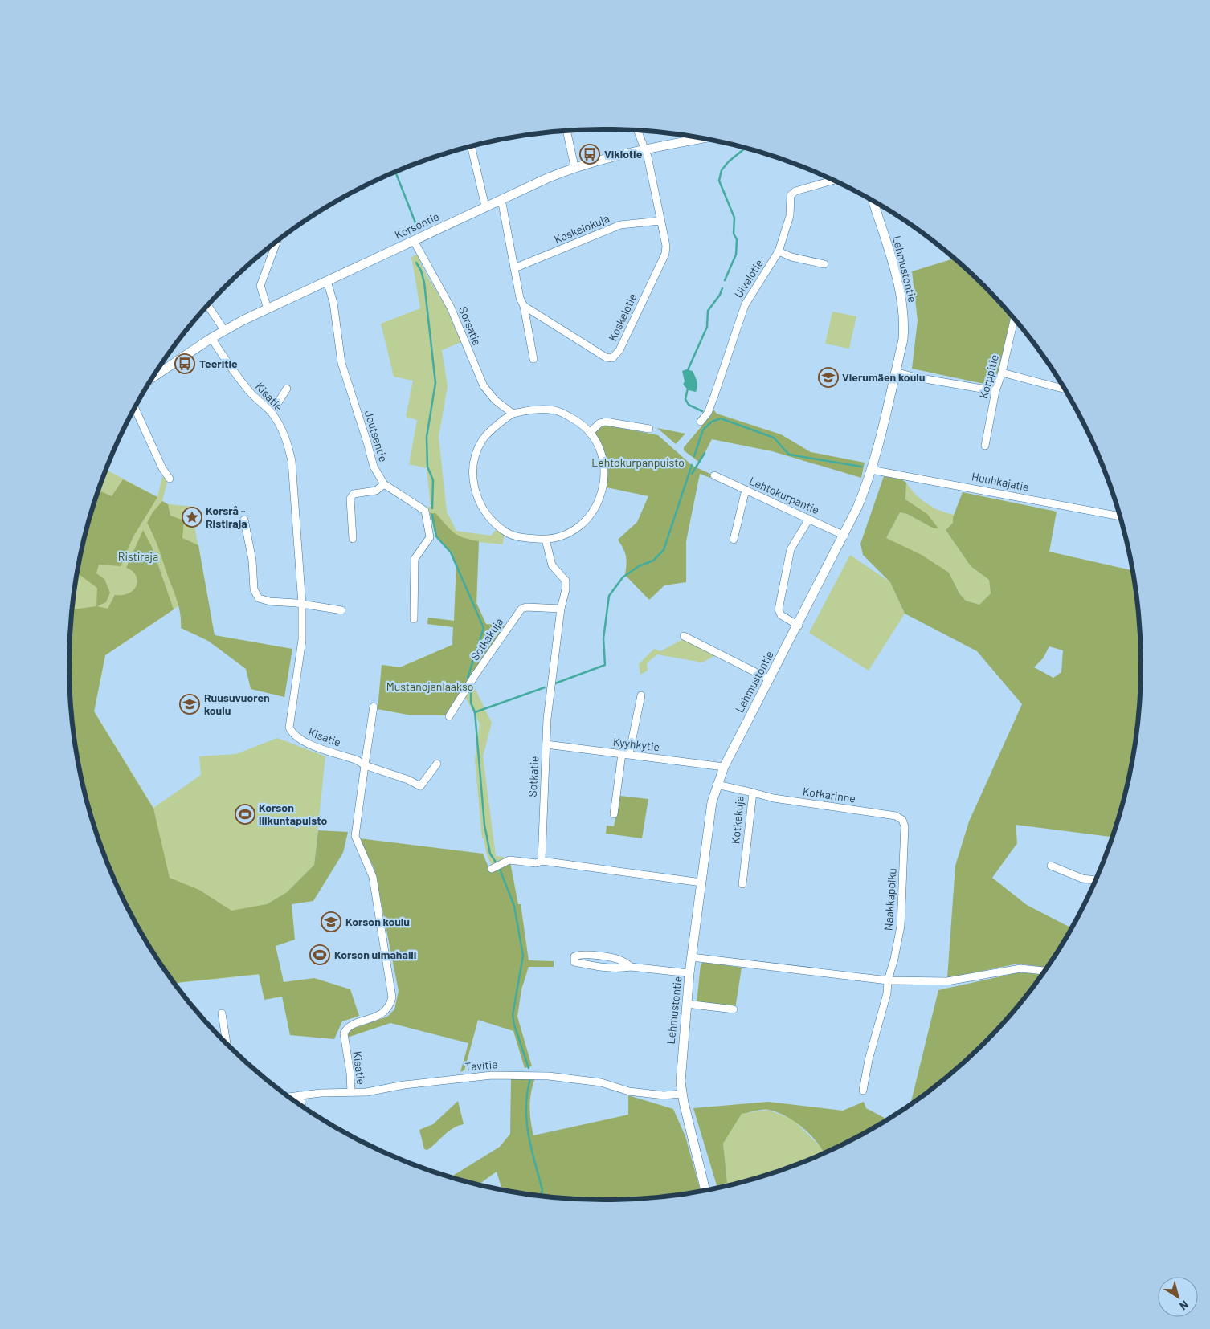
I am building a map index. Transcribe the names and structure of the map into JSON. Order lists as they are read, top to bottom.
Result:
{
  "streets": {
    "main road": ["Korsontie", "Lehmustontie"],
    "street": [
      "Koskelokuja",
      "Uivelotie",
      "Koskelotie",
      "Sorsatie",
      "Korppitie",
      "Kisatie",
      "Joutsentie",
      "Huuhkajatie",
      "Lehtokurpantie",
      "Sotkakuja",
      "Kyyhkytie",
      "Sotkatie",
      "Kotkarinne",
      "Kotkakuja",
      "Naakkapolku",
      "Tavitie"
    ]
  },
  "crossings": [
    ["Korsontie", "Koskelotie"],
    ["Korsontie", "Sorsatie"],
    ["Korsontie", "Kisatie"],
    ["Korsontie", "Joutsentie"],
    ["Koskelokuja", "Koskelotie"],
    ["Lehmustontie", "Huuhkajatie"],
    ["Lehmustontie", "Lehtokurpantie"],
    ["Lehmustontie", "Kyyhkytie"],
    ["Lehmustontie", "Kotkakuja"],
    ["Lehmustontie", "Tavitie"],
    ["Sorsatie", "Sotkatie"],
    ["Kisatie", "Tavitie"],
    ["Sotkakuja", "Sotkatie"],
    ["Kyyhkytie", "Sotkatie"],
    ["Kotkarinne", "Kotkakuja"],
    ["Kotkarinne", "Naakkapolku"]
  ],
  "parks": ["Lehtokurpanpuisto", "Ristiraja", "Mustanojanlaakso"],
  "places": {
    "bus stop": ["Viklotie", "Teeritie"],
    "school or university": ["Vierumäen koulu", "Ruusuvuoren koulu", "Korson koulu"],
    "place": ["Korsrå - Ristiraja"],
    "sports": ["Korson liikuntapuisto", "Korson uimahalli"]
  },
  "north": "bottom right"
}
